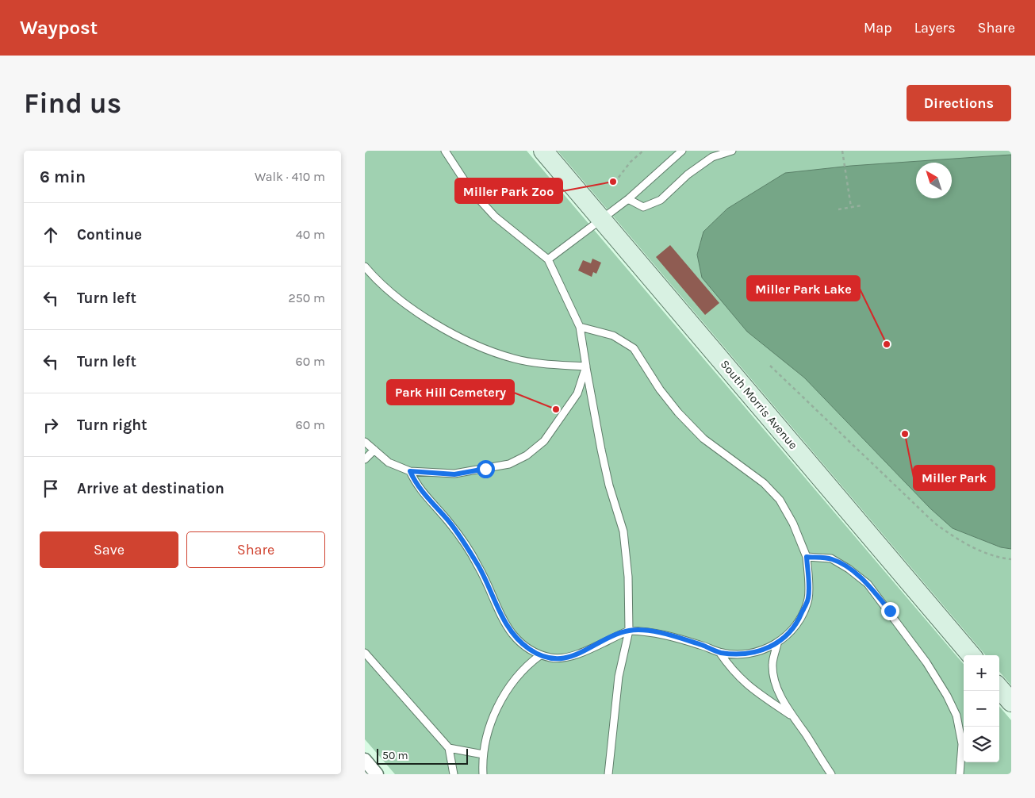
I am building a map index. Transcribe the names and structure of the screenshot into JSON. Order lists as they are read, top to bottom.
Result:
{
  "streets": {
    "main road": ["South Morris Avenue"]
  },
  "places": [
    "Miller Park Zoo",
    "Miller Park Lake",
    "Park Hill Cemetery",
    "Miller Park"
  ],
  "scale_bar": "50 m",
  "north": "top left",
  "page": {
    "header": "Waypost",
    "nav": ["Map", "Layers", "Share"],
    "buttons": [
      "Directions",
      ["Save", "Share"]
    ],
    "title": "Find us",
    "heading": ["6 min", "Walk · 410 m"],
    "list": [
      ["Continue", "40 m"],
      ["Turn left", "250 m"],
      ["Turn left", "60 m"],
      ["Turn right", "60 m"],
      "Arrive at destination"
    ],
    "map_buttons": ["+", "−"],
    "scale": "50 m"
  }
}
